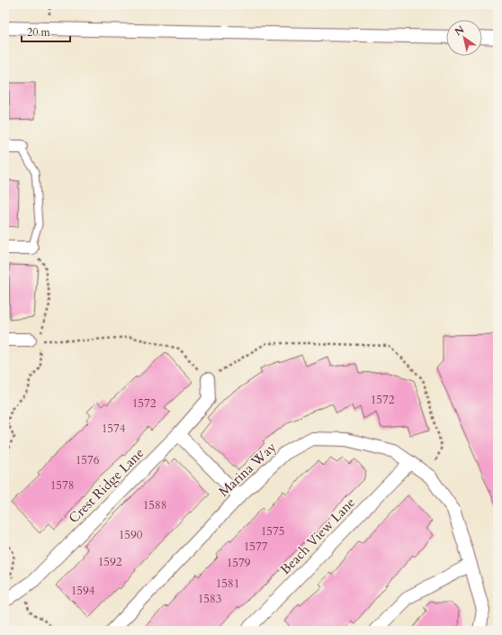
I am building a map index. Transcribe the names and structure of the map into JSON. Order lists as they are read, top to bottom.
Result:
{
  "streets": {
    "street": ["Marina Way", "Crest Ridge Lane", "Beach View Lane"]
  },
  "crossings": [
    ["Marina Way", "Beach View Lane"]
  ],
  "house_numbers": [
    "1572",
    "1572",
    "1574",
    "1576",
    "1578",
    "1588",
    "1575",
    "1590",
    "1577",
    "1592",
    "1579",
    "1581",
    "1594",
    "1583"
  ],
  "scale_bar": "20 m",
  "north": "top left"
}
